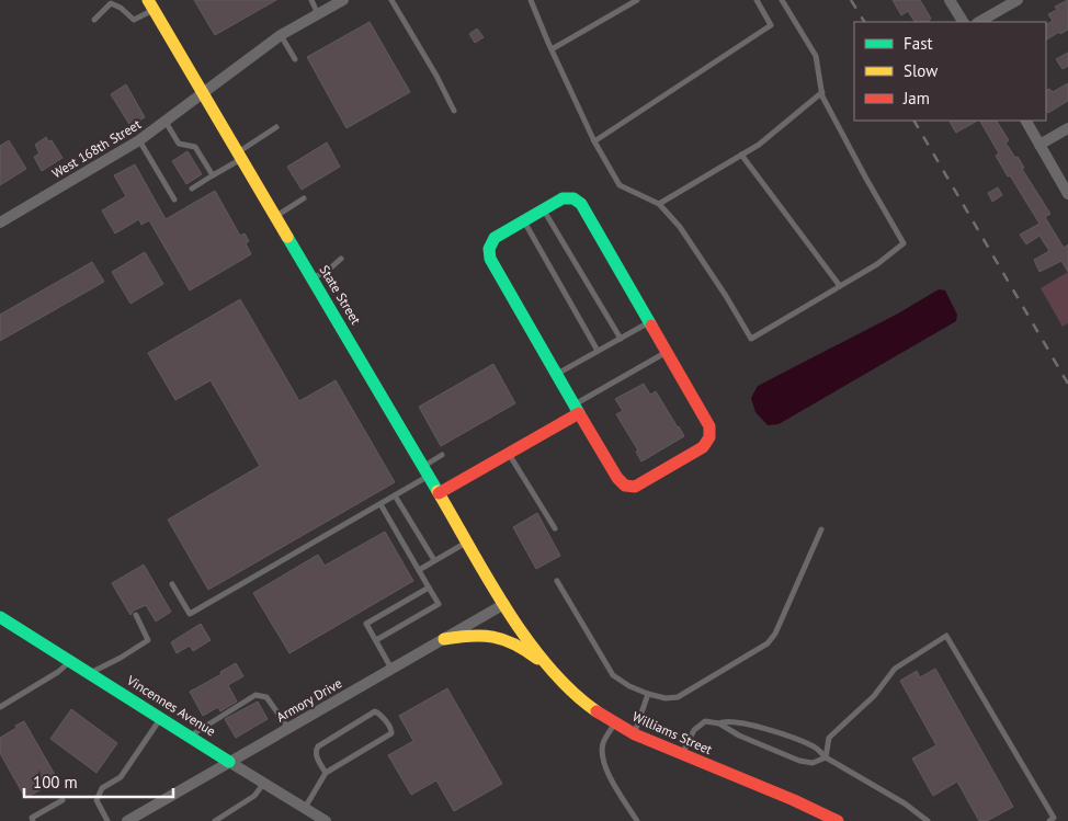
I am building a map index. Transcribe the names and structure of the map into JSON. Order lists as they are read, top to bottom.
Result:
{
  "streets": {
    "street": [
      "West 168th Street",
      "State Street",
      "Armory Drive",
      "Vincennes Avenue",
      "Williams Street"
    ]
  },
  "crossings": [
    ["West 168th Street", "State Street"],
    ["State Street", "Armory Drive"],
    ["State Street", "Williams Street"],
    ["Armory Drive", "Vincennes Avenue"],
    ["Armory Drive", "Williams Street"]
  ],
  "legend": ["Fast", "Slow", "Jam"],
  "scale_bar": "100 m"
}
